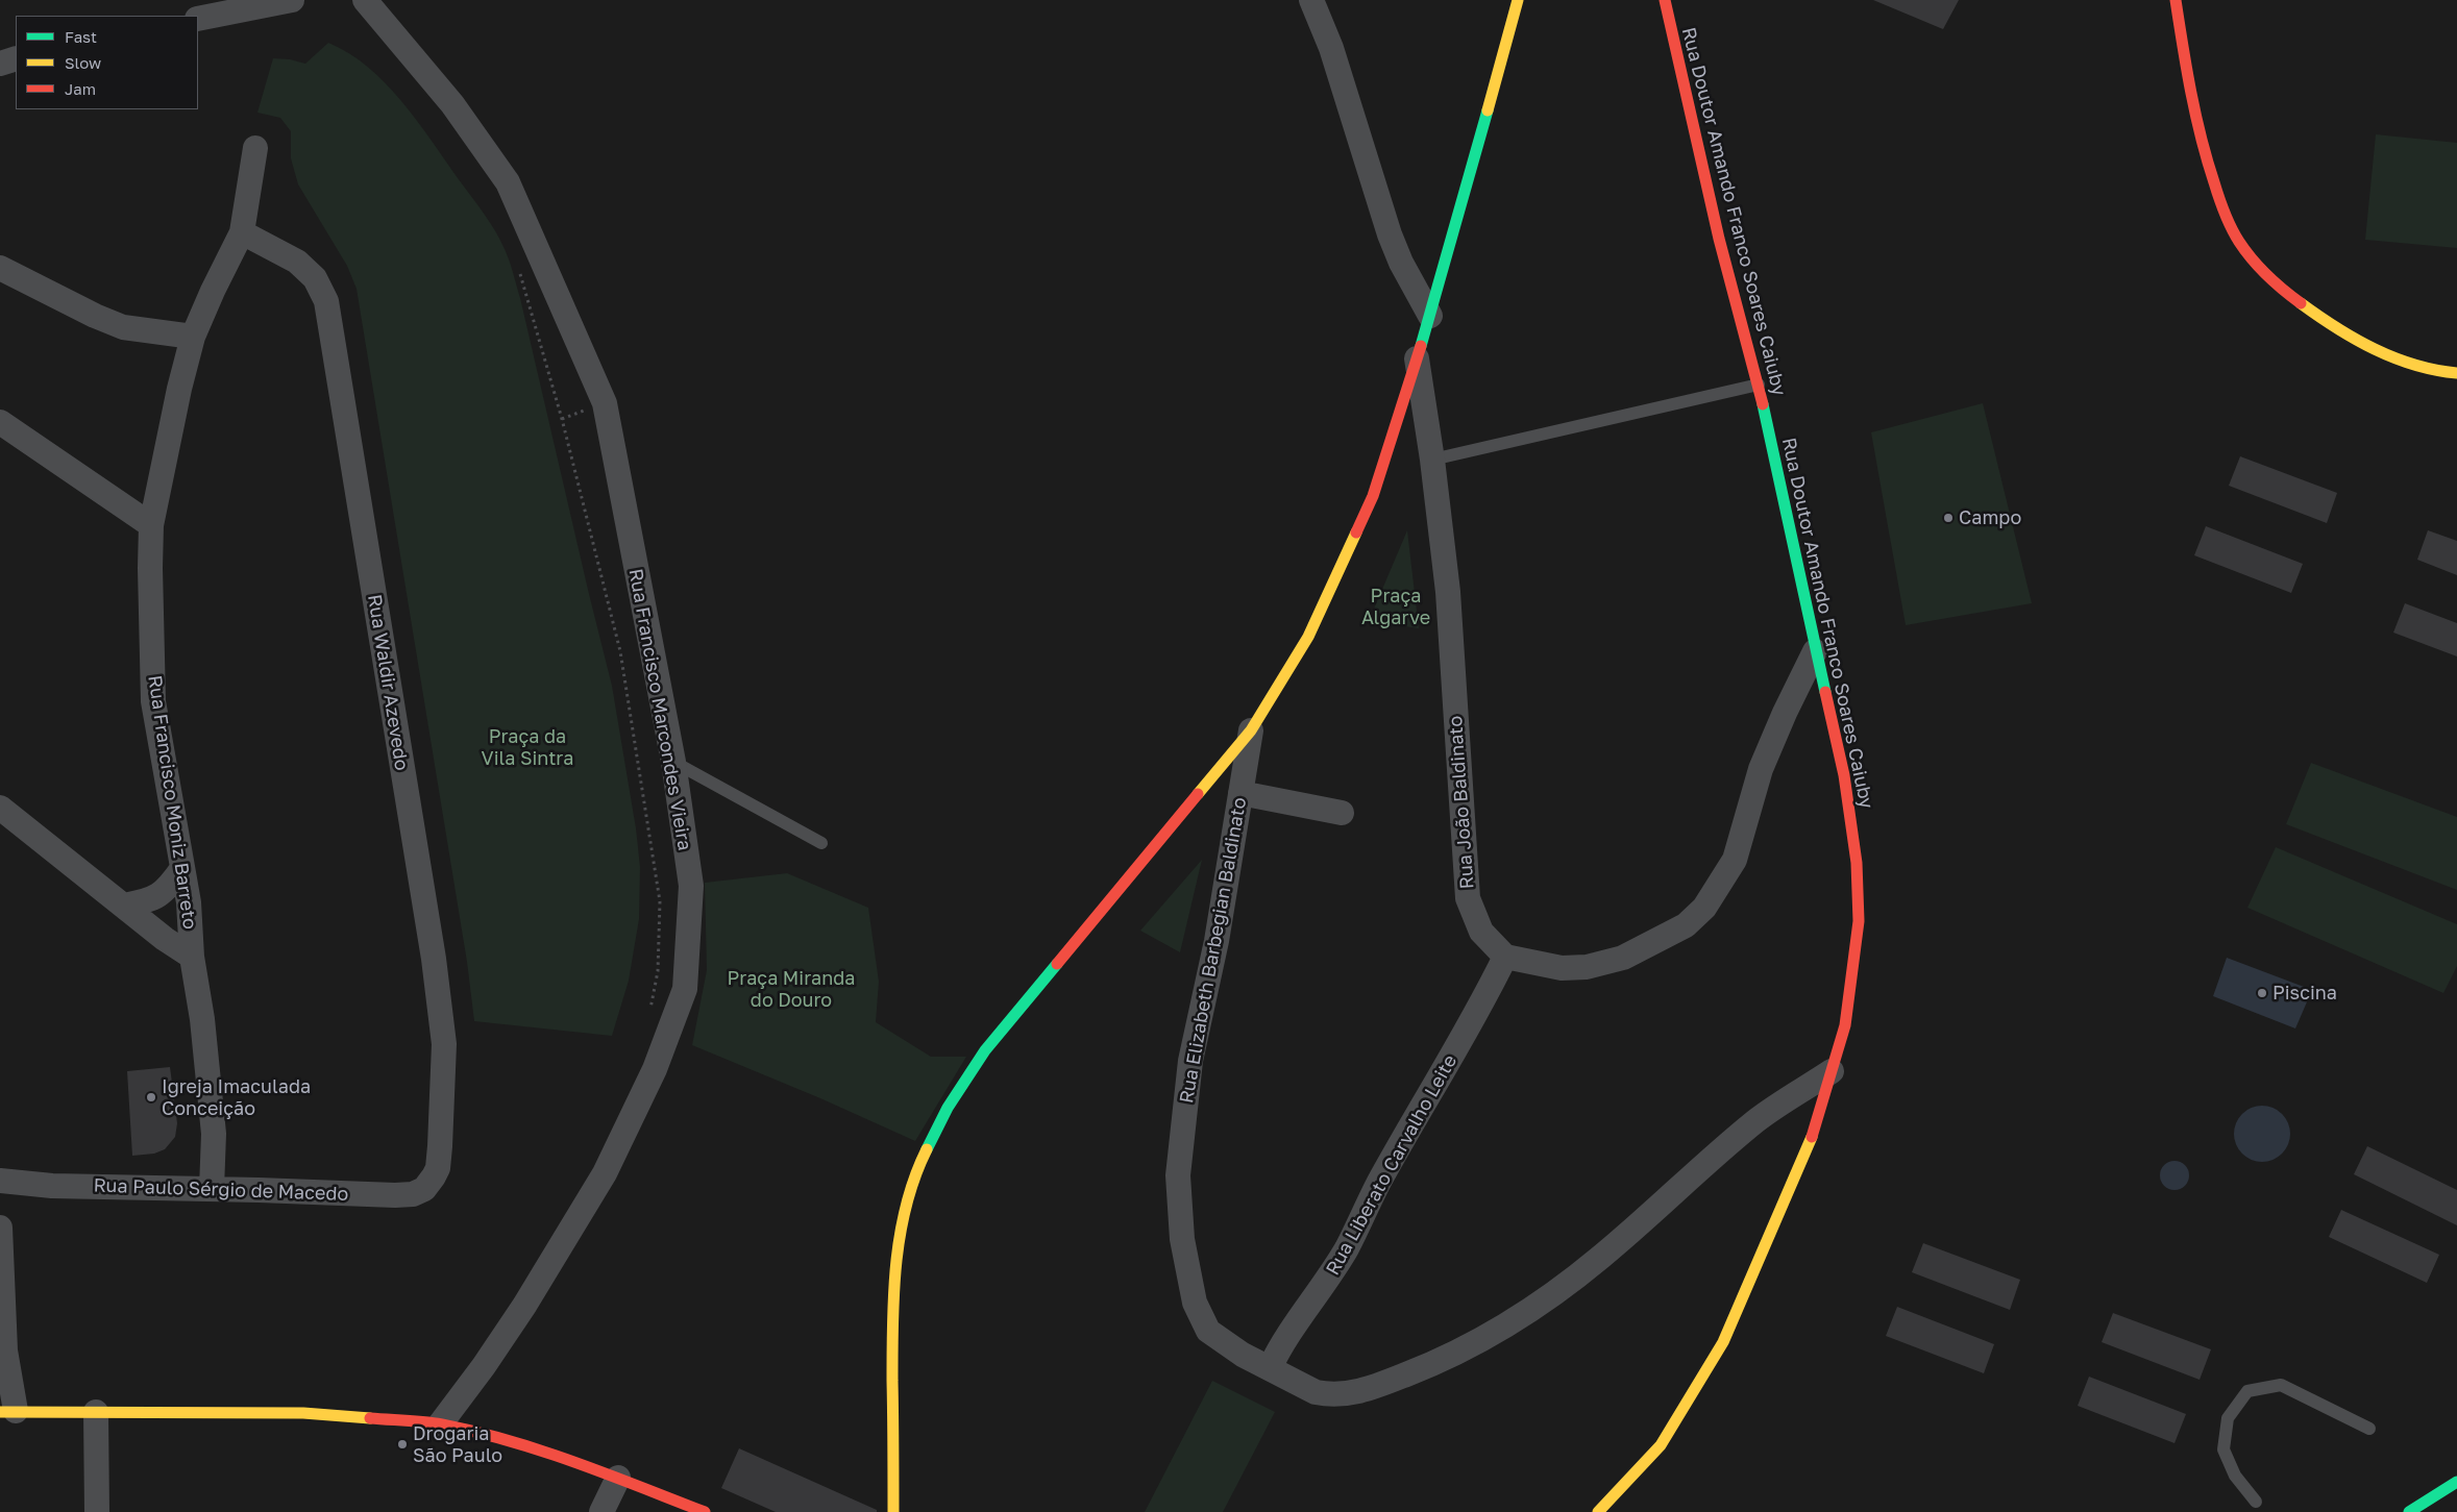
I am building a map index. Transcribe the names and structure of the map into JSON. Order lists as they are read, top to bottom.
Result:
{
  "streets": {
    "street": [
      "Rua Doutor Amando Franco Soares Caiuby",
      "Rua Waldir Azevedo",
      "Rua Francisco Marcondes Vieira",
      "Rua Francisco Moniz Barreto",
      "Rua João Baldinato",
      "Rua Elizabeth Barbegian Baldinato",
      "Rua Liberato Carvalho Leite",
      "Rua Paulo Sérgio de Macedo"
    ]
  },
  "crossings": [
    ["Rua Doutor Amando Franco Soares Caiuby", "Rua Elizabeth Barbegian Baldinato"],
    ["Rua Waldir Azevedo", "Rua Francisco Moniz Barreto"],
    ["Rua Waldir Azevedo", "Rua Paulo Sérgio de Macedo"],
    ["Rua Francisco Moniz Barreto", "Rua Paulo Sérgio de Macedo"],
    ["Rua João Baldinato", "Rua Liberato Carvalho Leite"],
    ["Rua Elizabeth Barbegian Baldinato", "Rua Liberato Carvalho Leite"]
  ],
  "parks": ["Praça Algarve", "Praça da Vila Sintra", "Praça Miranda do Douro"],
  "places": [
    "Campo",
    "Piscina",
    "Igreja Imaculada Conceição",
    "Drogaria São Paulo"
  ],
  "legend": ["Fast", "Slow", "Jam"]
}
